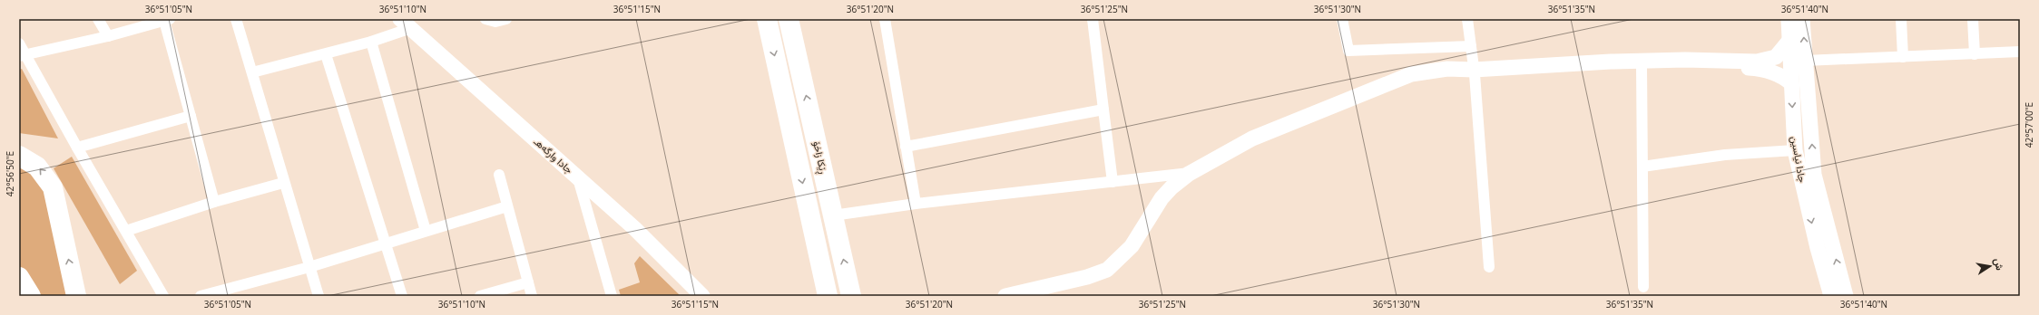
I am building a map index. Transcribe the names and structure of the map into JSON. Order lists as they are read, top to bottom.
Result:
{
  "streets": {
    "highway": ["ڕێکا زاخۆ"],
    "street": ["جادا وارگه‌هـ", "جادا نیاسین"]
  },
  "north": "right",
  "coordinates": [
    "36°51'05\"N",
    "36°51'10\"N",
    "36°51'15\"N",
    "36°51'20\"N",
    "36°51'25\"N",
    "36°51'30\"N",
    "36°51'35\"N",
    "36°51'40\"N",
    "42°57'00\"E",
    "42°56'50\"E"
  ]
}
